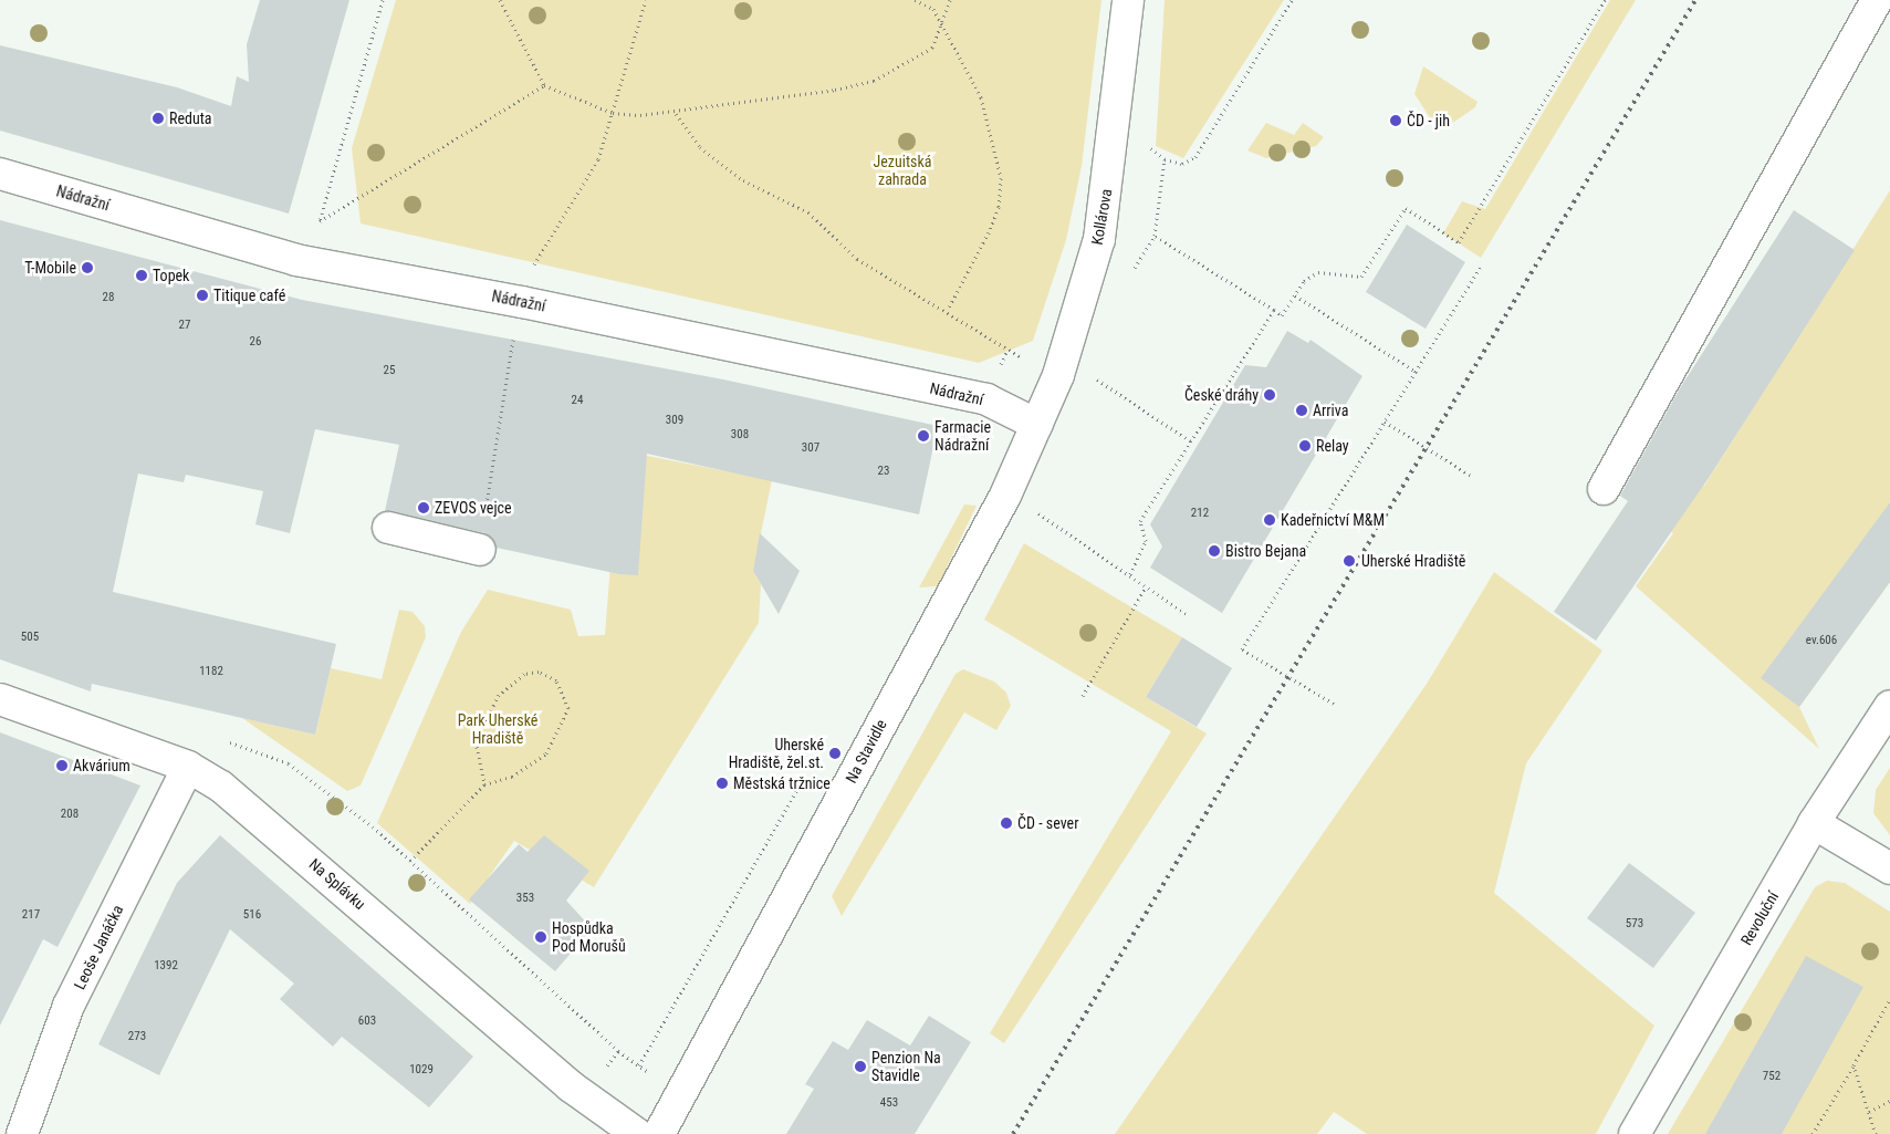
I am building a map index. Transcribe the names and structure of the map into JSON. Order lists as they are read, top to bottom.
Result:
{
  "streets": {
    "street": [
      "Nádražní",
      "Kollárova",
      "Na Stavidle",
      "Na Splávku",
      "Revoluční",
      "Leoše Janáčka"
    ]
  },
  "crossings": [
    ["Nádražní", "Kollárova"],
    ["Nádražní", "Na Stavidle"],
    ["Kollárova", "Na Stavidle"],
    ["Na Splávku", "Leoše Janáčka"]
  ],
  "parks": ["Jezuitská zahrada", "Park Uherské Hradiště"],
  "places": [
    "Reduta",
    "ČD - jih",
    "T-Mobile",
    "Topek",
    "Titique café",
    "České dráhy",
    "Arriva",
    "Farmacie Nádražní",
    "Relay",
    "ZEVOS vejce",
    "Kadeřnictví M&M",
    "Bistro Bejana",
    "Uherské Hradiště",
    "Uherské Hradiště, žel.st.",
    "Akvárium",
    "Městská tržnice",
    "ČD - sever",
    "Hospůdka Pod Morušů",
    "Penzion Na Stavidle"
  ],
  "house_numbers": [
    "28",
    "27",
    "26",
    "25",
    "24",
    "309",
    "308",
    "307",
    "23",
    "212",
    "505",
    "ev.606",
    "1182",
    "208",
    "353",
    "217",
    "516",
    "573",
    "1392",
    "603",
    "273",
    "1029",
    "752",
    "453"
  ]
}
